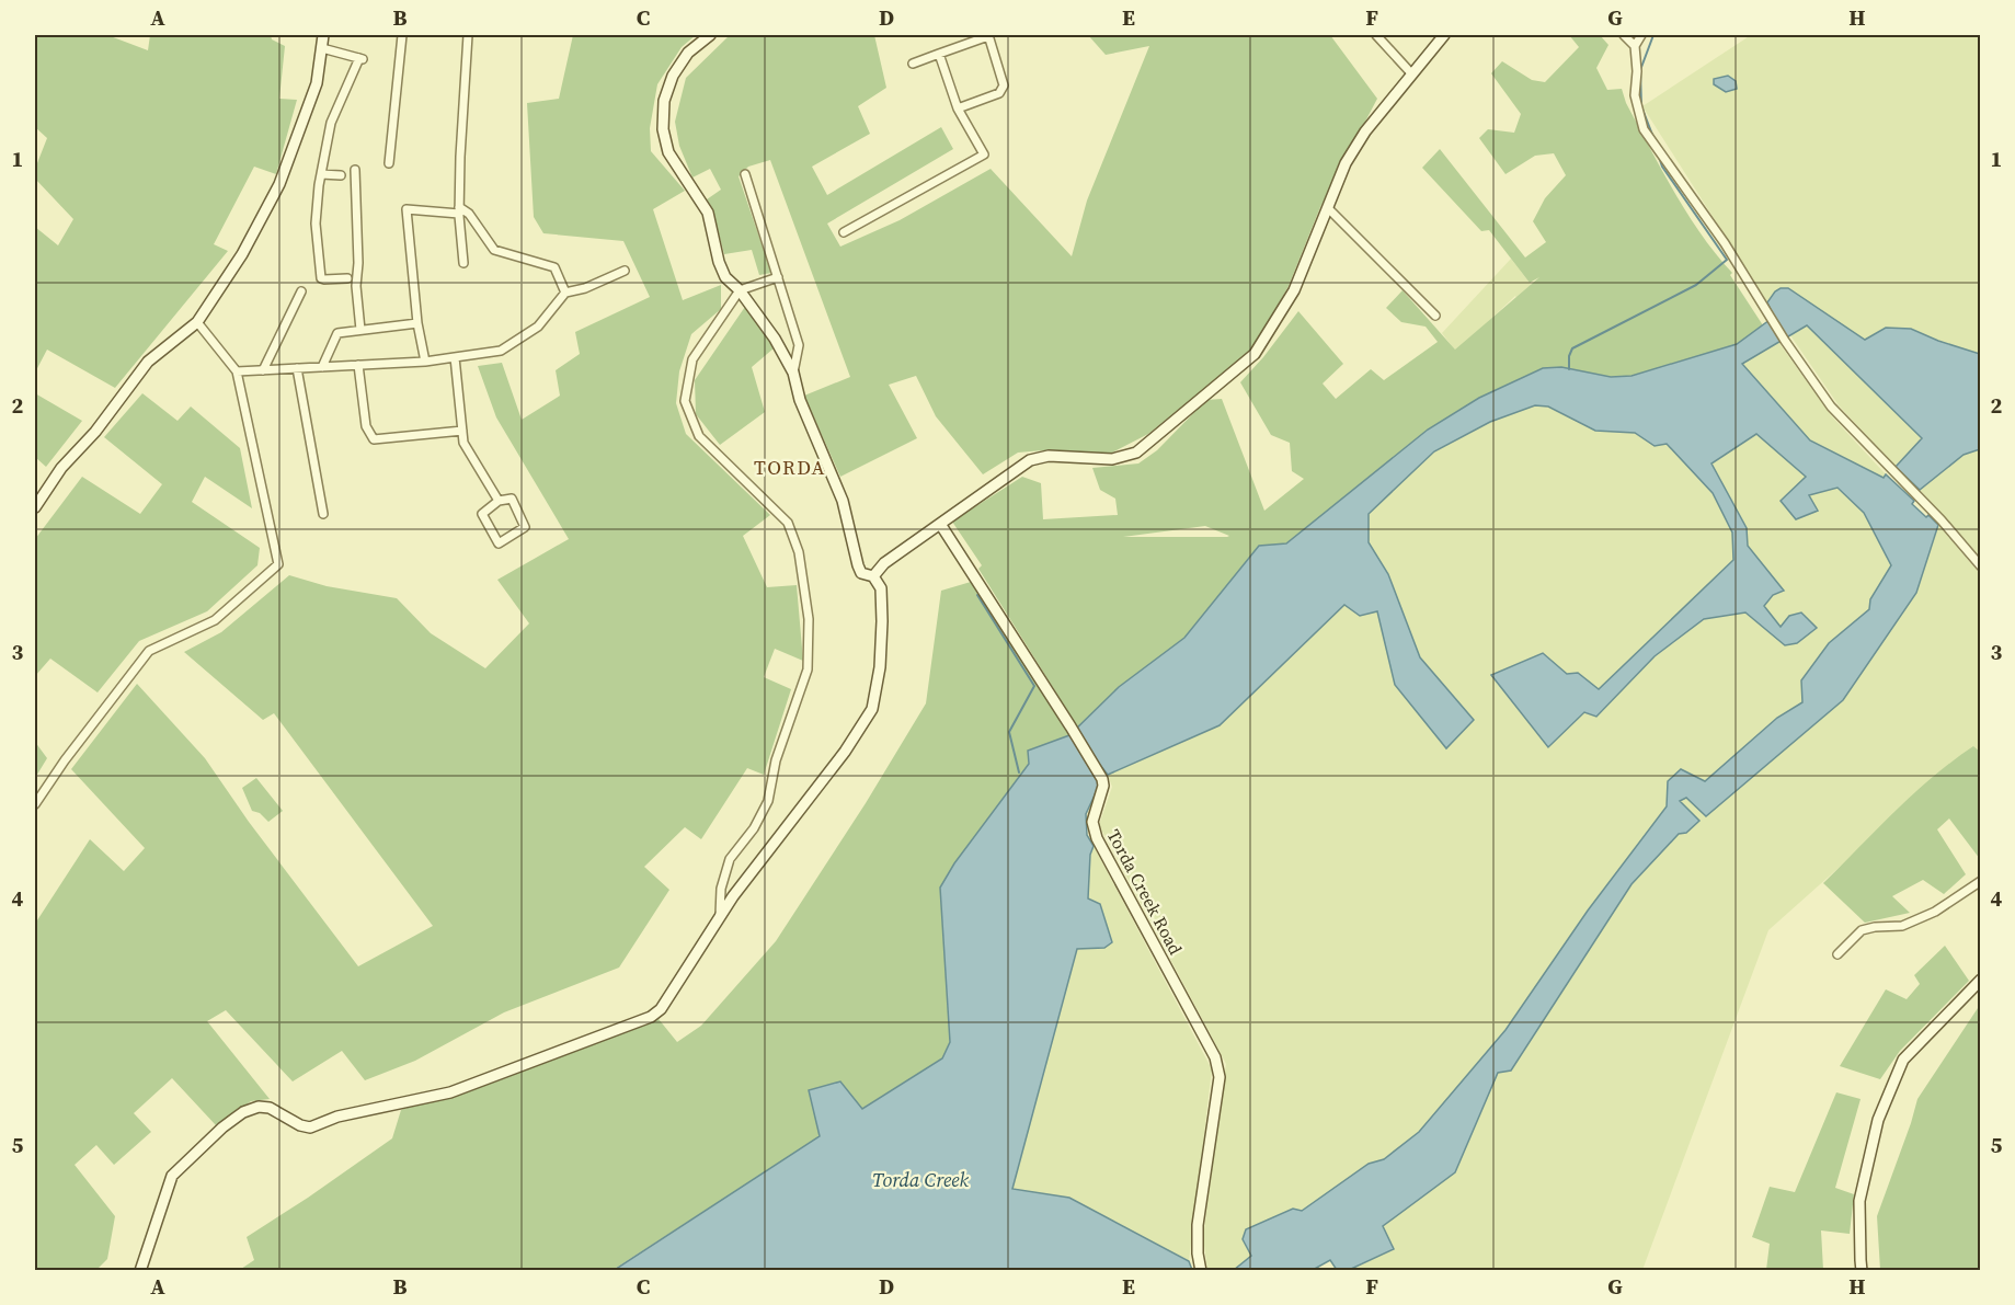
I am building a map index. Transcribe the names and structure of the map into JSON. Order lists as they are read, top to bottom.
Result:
{
  "streets": {
    "street": ["Torda Creek Road"]
  },
  "districts": ["TORDA"],
  "water": ["Torda Creek"],
  "grid": {
    "columns": [
      "A",
      "B",
      "C",
      "D",
      "E",
      "F",
      "G",
      "H"
    ],
    "rows": [
      "1",
      "2",
      "3",
      "4",
      "5"
    ]
  }
}
